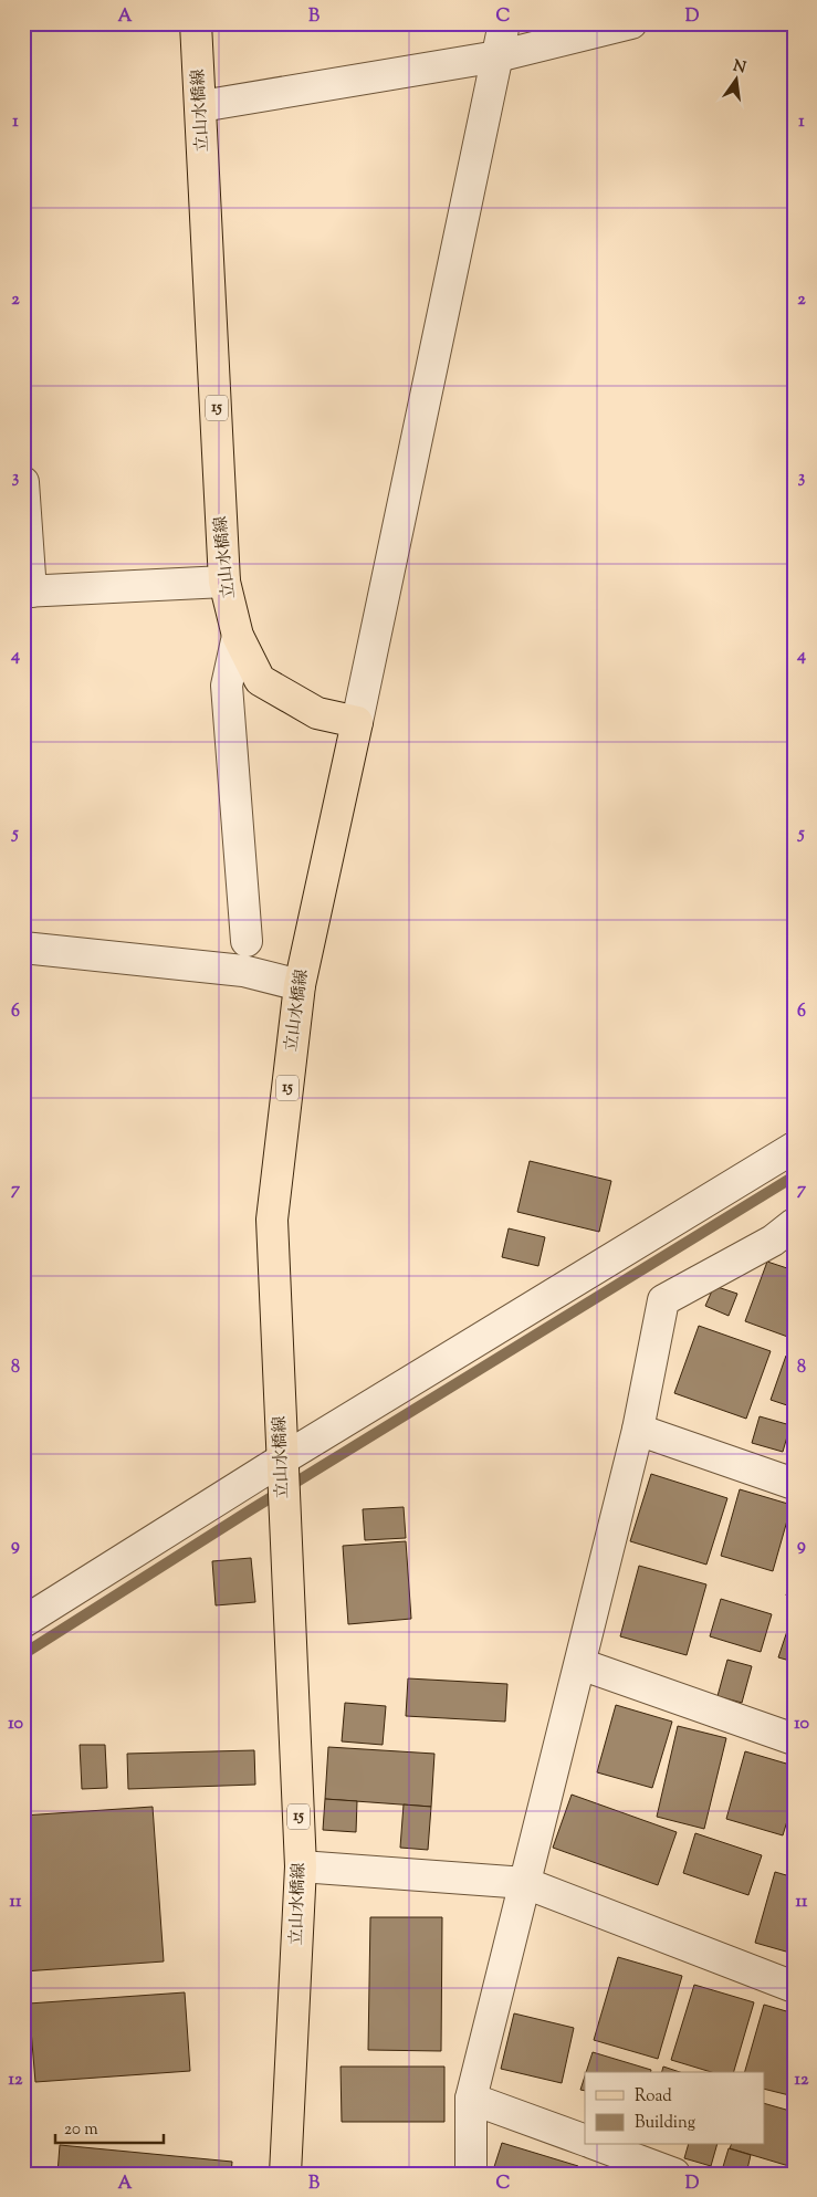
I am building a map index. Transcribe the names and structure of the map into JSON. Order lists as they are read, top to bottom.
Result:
{
  "streets": {
    "main road": ["立山水橋線", "15"]
  },
  "legend": ["Road", "Building"],
  "scale_bar": "20 m",
  "north": "top",
  "grid": {
    "columns": [
      "A",
      "B",
      "C",
      "D"
    ],
    "rows": [
      "1",
      "2",
      "3",
      "4",
      "5",
      "6",
      "7",
      "8",
      "9",
      "10",
      "11",
      "12"
    ]
  }
}
